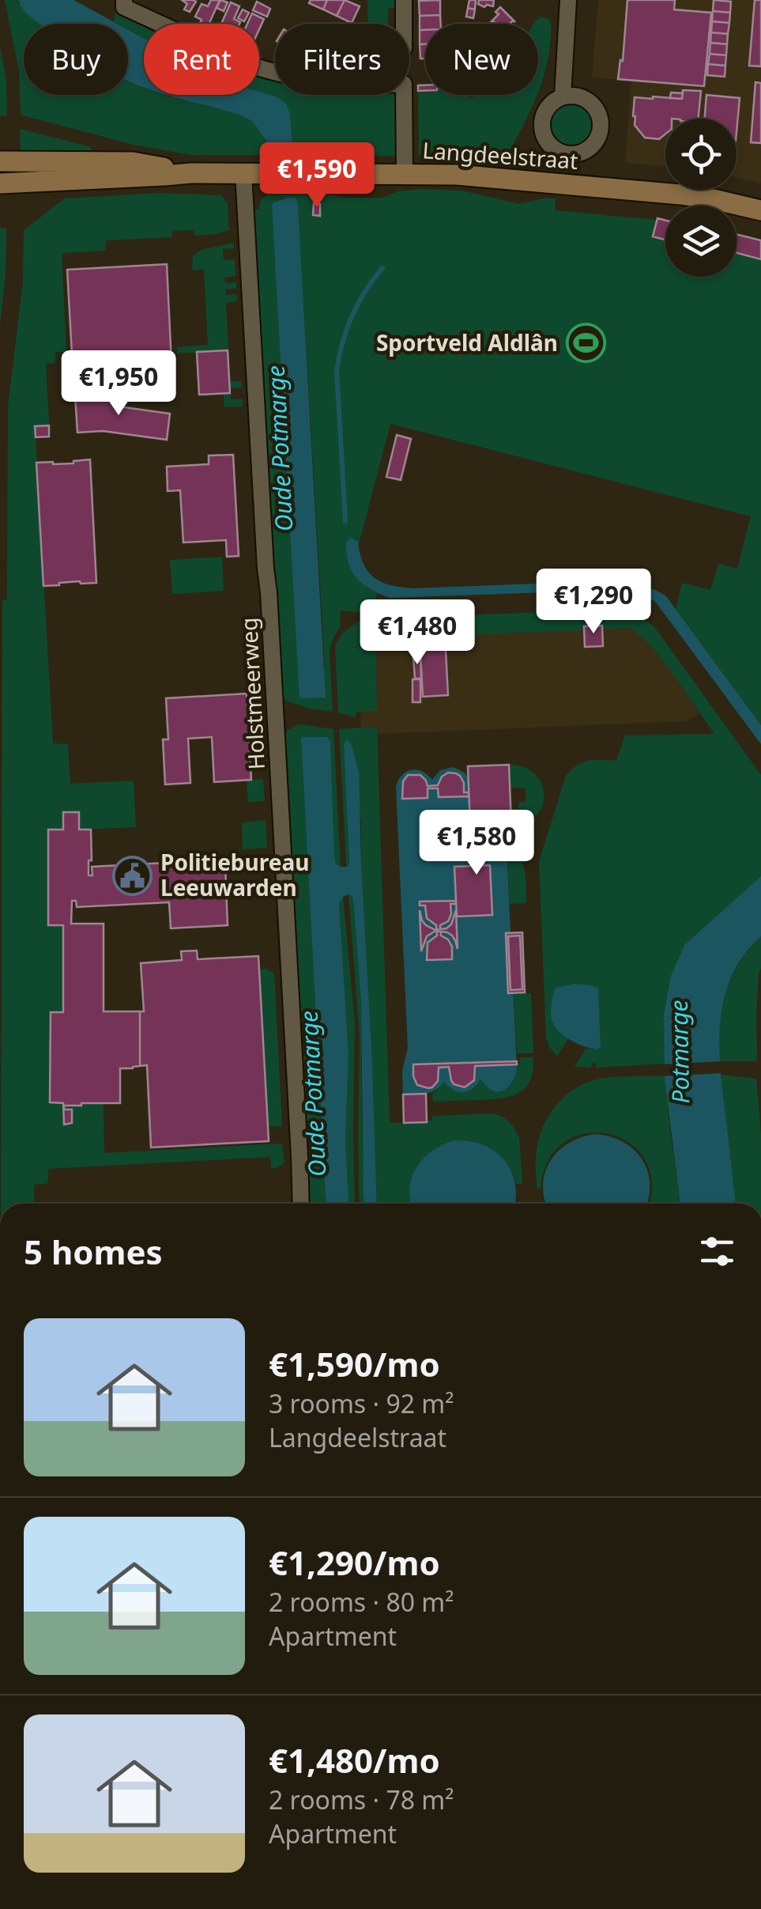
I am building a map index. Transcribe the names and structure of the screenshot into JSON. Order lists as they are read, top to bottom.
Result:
{
  "streets": {
    "street": ["Langdeelstraat", "Holstmeerweg"]
  },
  "crossings": [
    ["Langdeelstraat", "Holstmeerweg"]
  ],
  "water": ["Oude Potmarge", "Potmarge"],
  "places": {
    "sports": ["Sportveld Aldlân"],
    "public building": ["Politiebureau Leeuwarden"]
  },
  "page": {
    "chip": [
      "Buy",
      "Rent",
      "Filters",
      "New"
    ],
    "price": [
      "€1,590",
      "€1,950",
      "€1,290",
      "€1,480",
      "€1,580"
    ],
    "heading": "5 homes",
    "list": [
      {
        "name": "€1,590/mo",
        "note": "3 rooms · 92 m² · Langdeelstraat"
      },
      {
        "name": "€1,290/mo",
        "note": "2 rooms · 80 m² · Apartment"
      },
      {
        "name": "€1,480/mo",
        "note": "2 rooms · 78 m² · Apartment"
      }
    ]
  }
}
